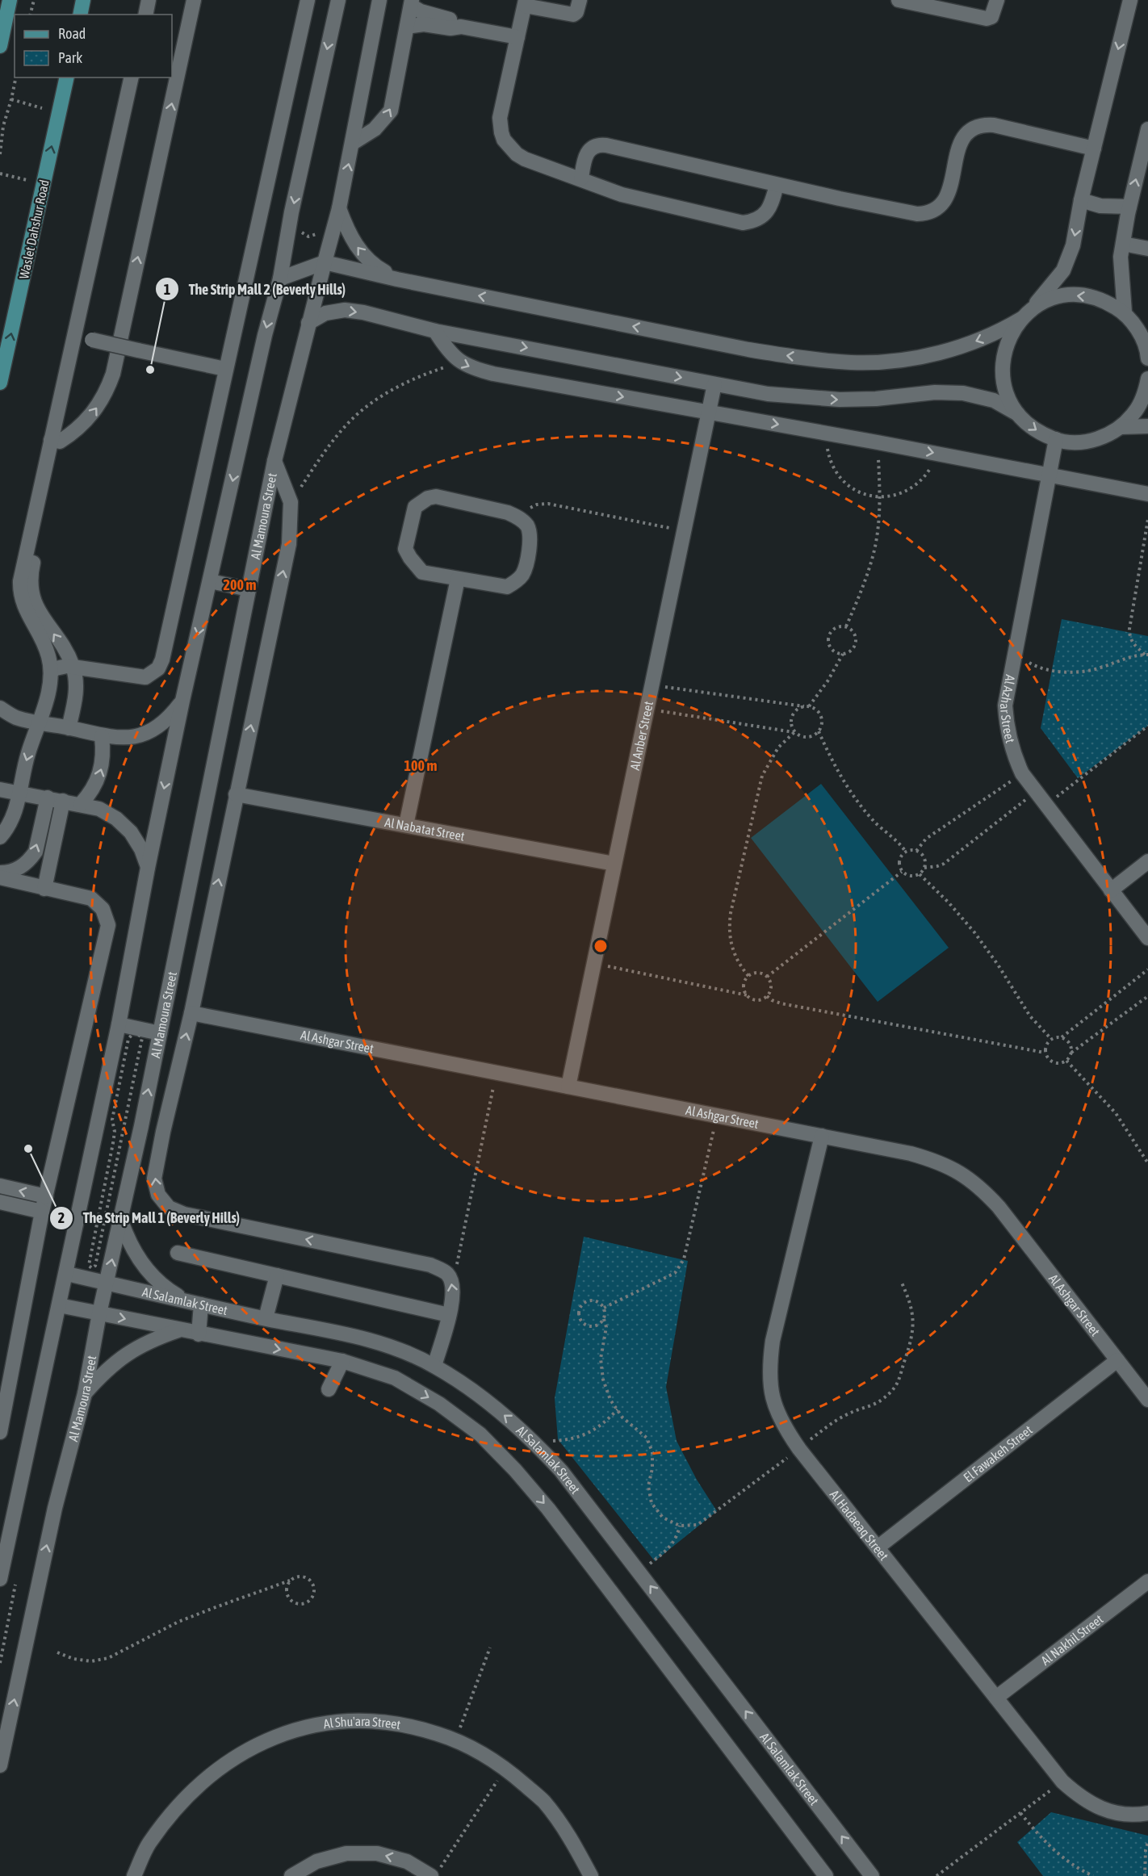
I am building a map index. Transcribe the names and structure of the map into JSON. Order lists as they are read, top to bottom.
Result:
{
  "streets": {
    "main road": ["Waslet Dahshur Road"],
    "street": [
      "Al Mamoura Street",
      "Al Azhar Street",
      "Al Anber Street",
      "Al Nabatat Street",
      "Al Ashgar Street",
      "Al Salamlak Street",
      "El Fawakeh Street",
      "Al Hadaeaq Street",
      "Al Nakhil Street",
      "Al Shu'ara Street"
    ]
  },
  "crossings": [
    ["Al Mamoura Street", "Al Salamlak Street"],
    ["Al Anber Street", "Al Nabatat Street"],
    ["Al Anber Street", "Al Ashgar Street"],
    ["Al Ashgar Street", "El Fawakeh Street"],
    ["Al Ashgar Street", "Al Hadaeaq Street"],
    ["El Fawakeh Street", "Al Hadaeaq Street"],
    ["Al Hadaeaq Street", "Al Nakhil Street"]
  ],
  "one_way": ["Waslet Dahshur Road"],
  "places": ["The Strip Mall 2 (Beverly Hills)", "The Strip Mall 1 (Beverly Hills)"],
  "legend": ["Road", "Park"],
  "rings": ["200 m", "100 m"]
}
